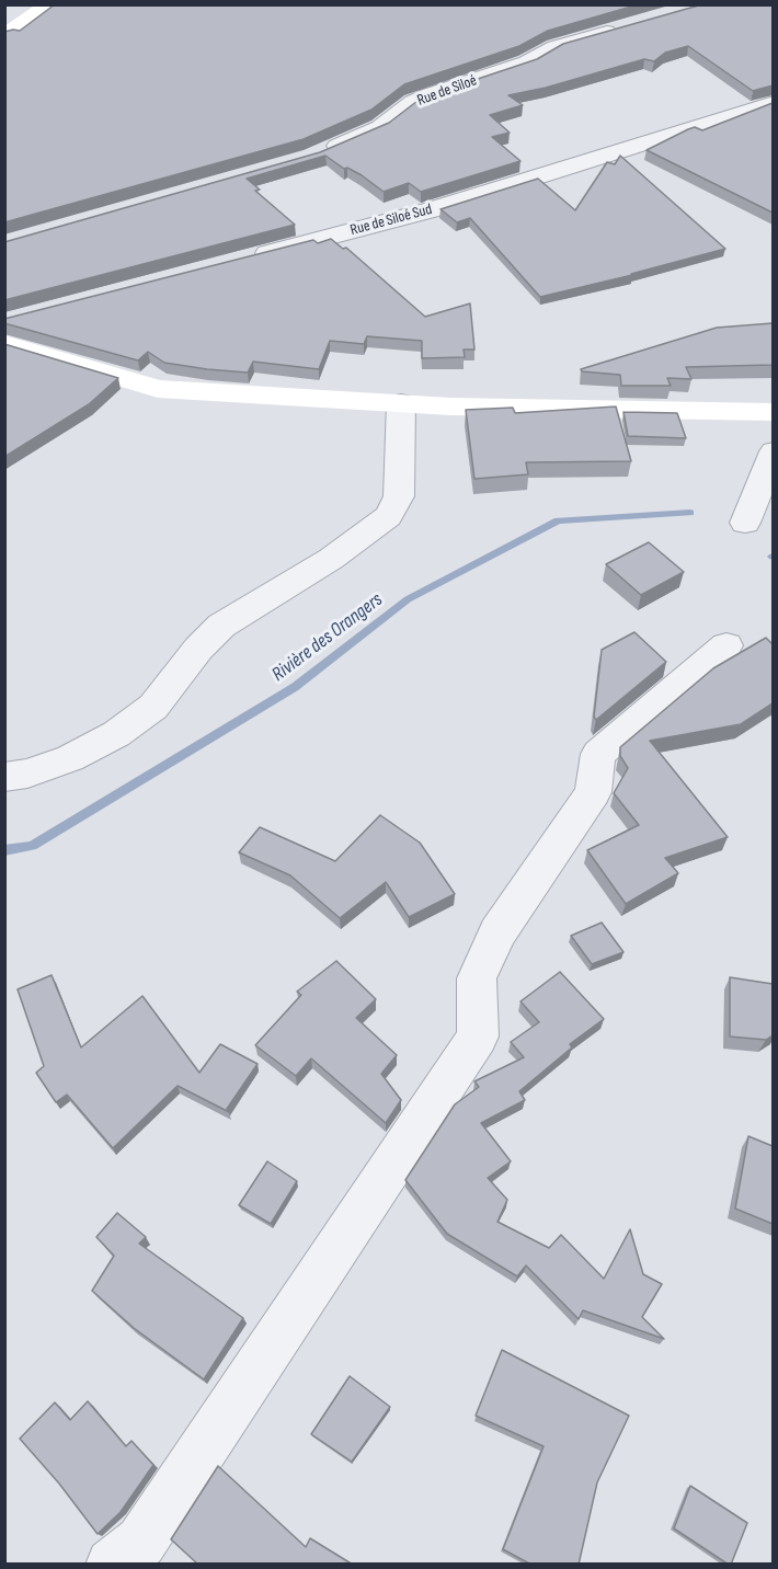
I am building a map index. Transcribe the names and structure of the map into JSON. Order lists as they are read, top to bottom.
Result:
{
  "streets": {
    "street": ["Rue de Siloé", "Rue de Siloé Sud"]
  },
  "water": ["Rivière des Orangers"]
}
